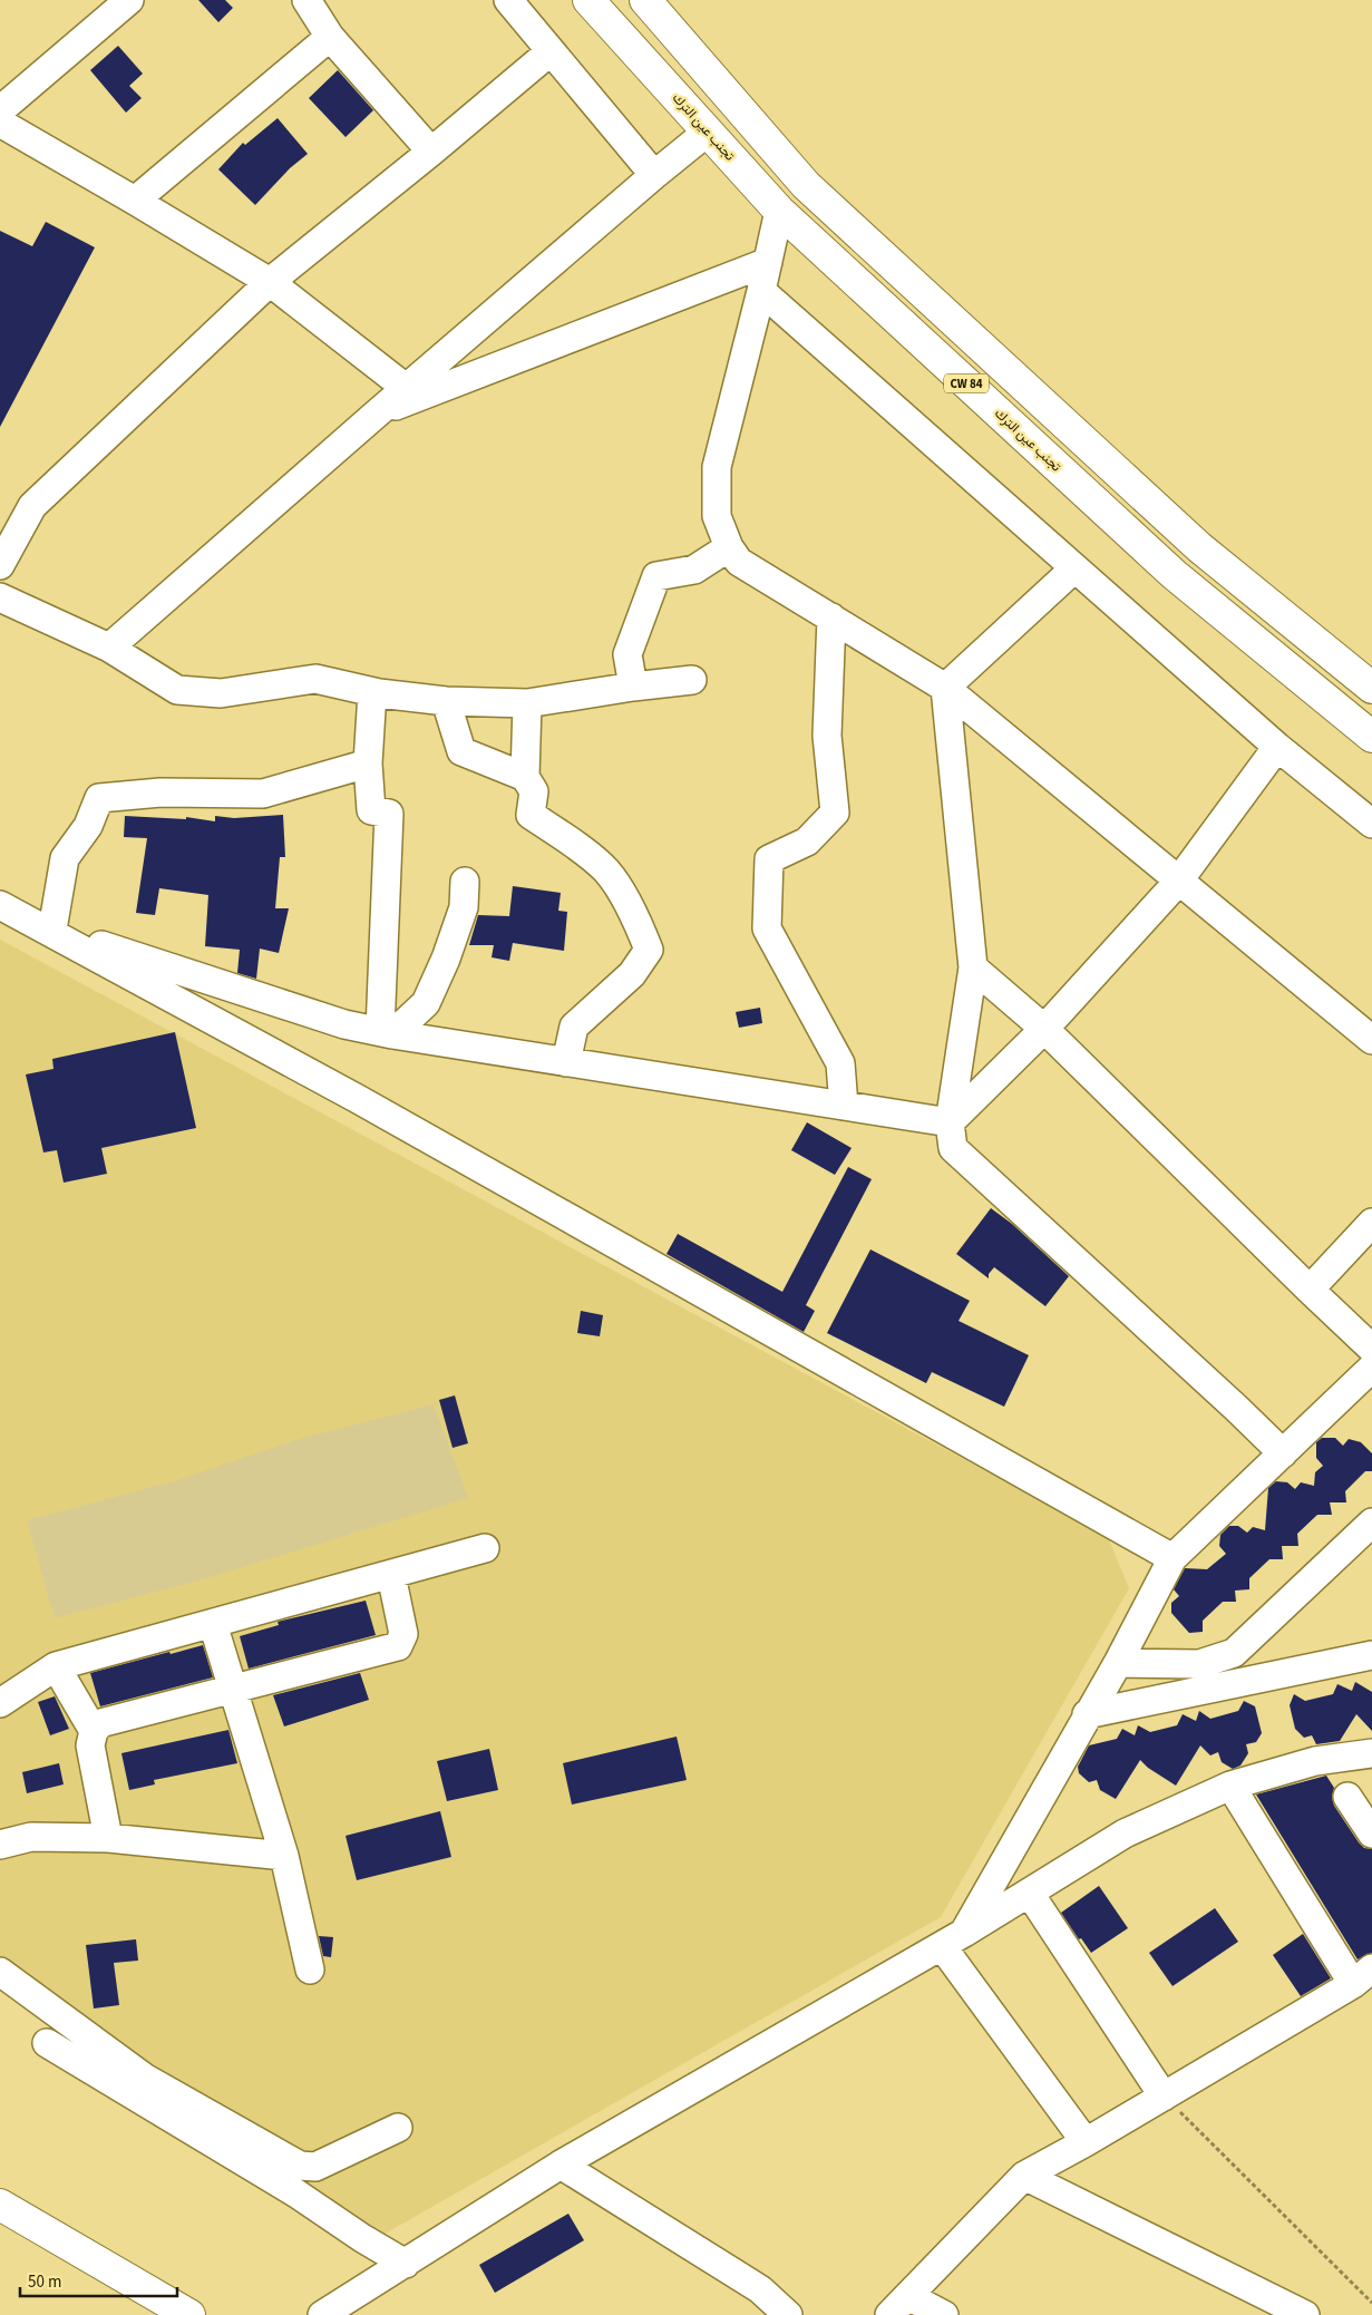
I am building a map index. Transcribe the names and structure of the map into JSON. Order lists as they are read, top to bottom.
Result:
{
  "streets": {
    "main road": ["تجنب عين الترك", "CW 84"]
  },
  "scale_bar": "50 m"
}
